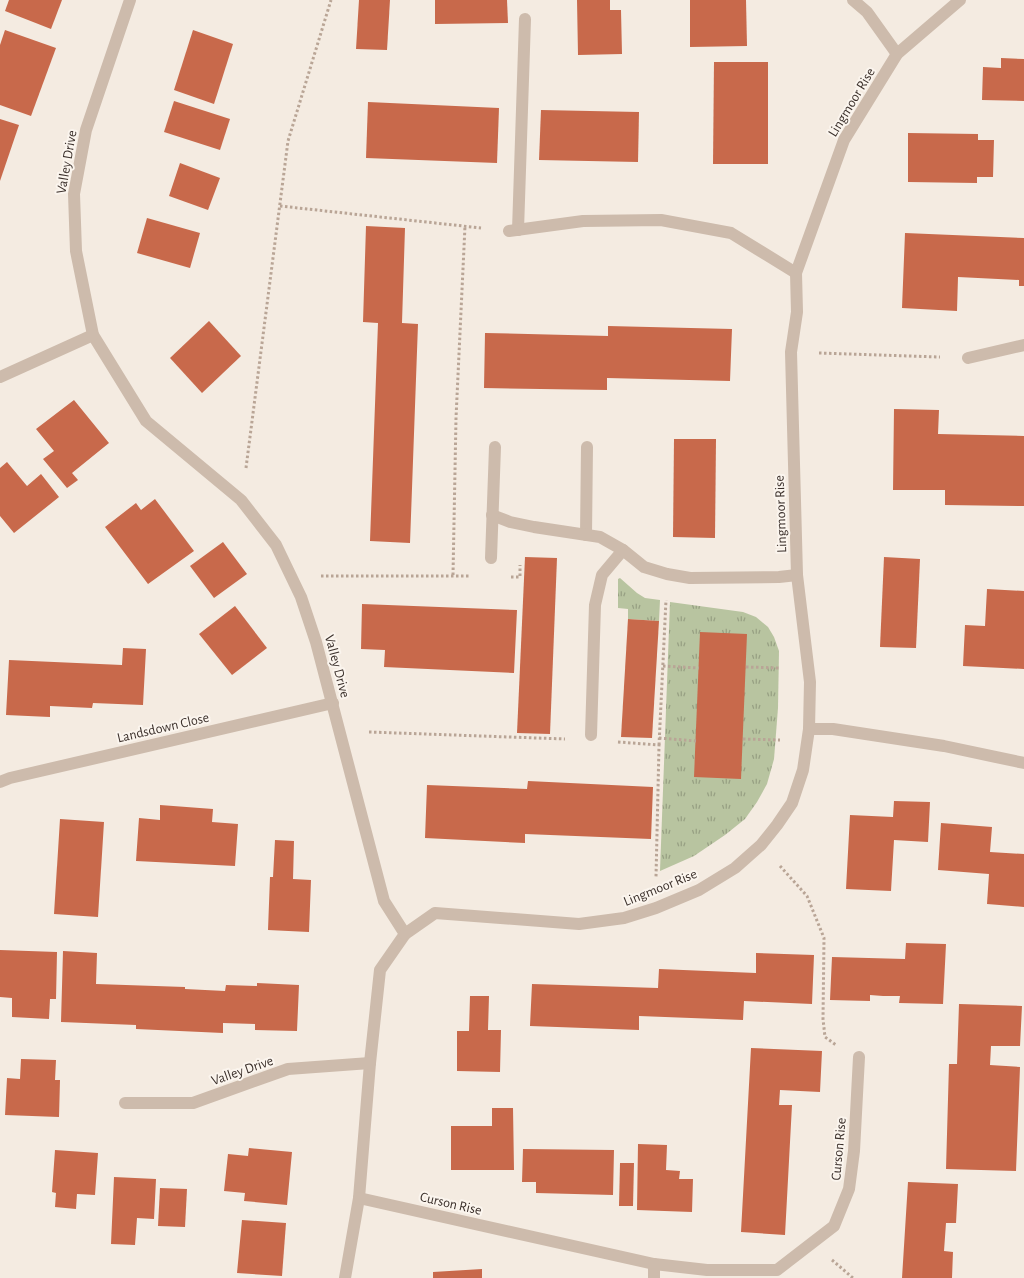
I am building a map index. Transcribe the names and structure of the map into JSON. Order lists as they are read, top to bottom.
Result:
{
  "streets": {
    "street": [
      "Lingmoor Rise",
      "Valley Drive",
      "Landsdown Close",
      "Curson Rise"
    ]
  },
  "crossings": [
    ["Lingmoor Rise", "Valley Drive"],
    ["Valley Drive", "Landsdown Close"]
  ]
}
